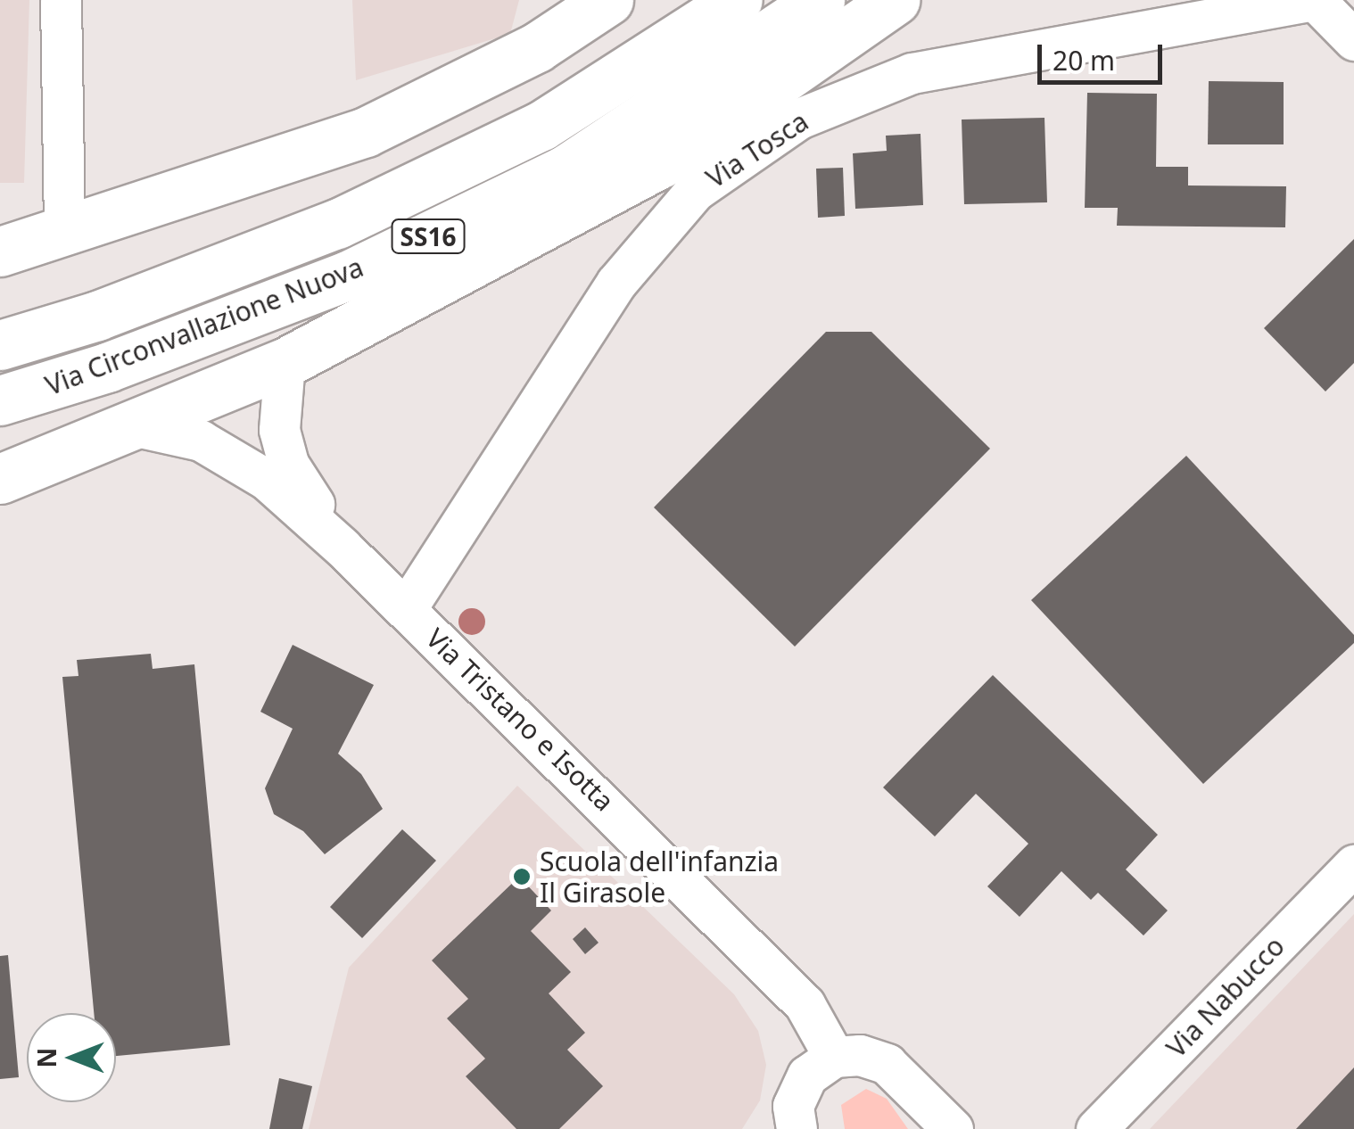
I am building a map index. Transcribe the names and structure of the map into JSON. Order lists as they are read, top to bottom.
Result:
{
  "streets": {
    "main road": ["SS16", "Via Circonvallazione Nuova"],
    "street": ["Via Tosca", "Via Tristano e Isotta", "Via Nabucco"]
  },
  "crossings": [
    ["Via Tosca", "Via Tristano e Isotta"]
  ],
  "places": ["Scuola dell'infanzia Il Girasole"],
  "scale_bar": "20 m",
  "north": "left"
}
